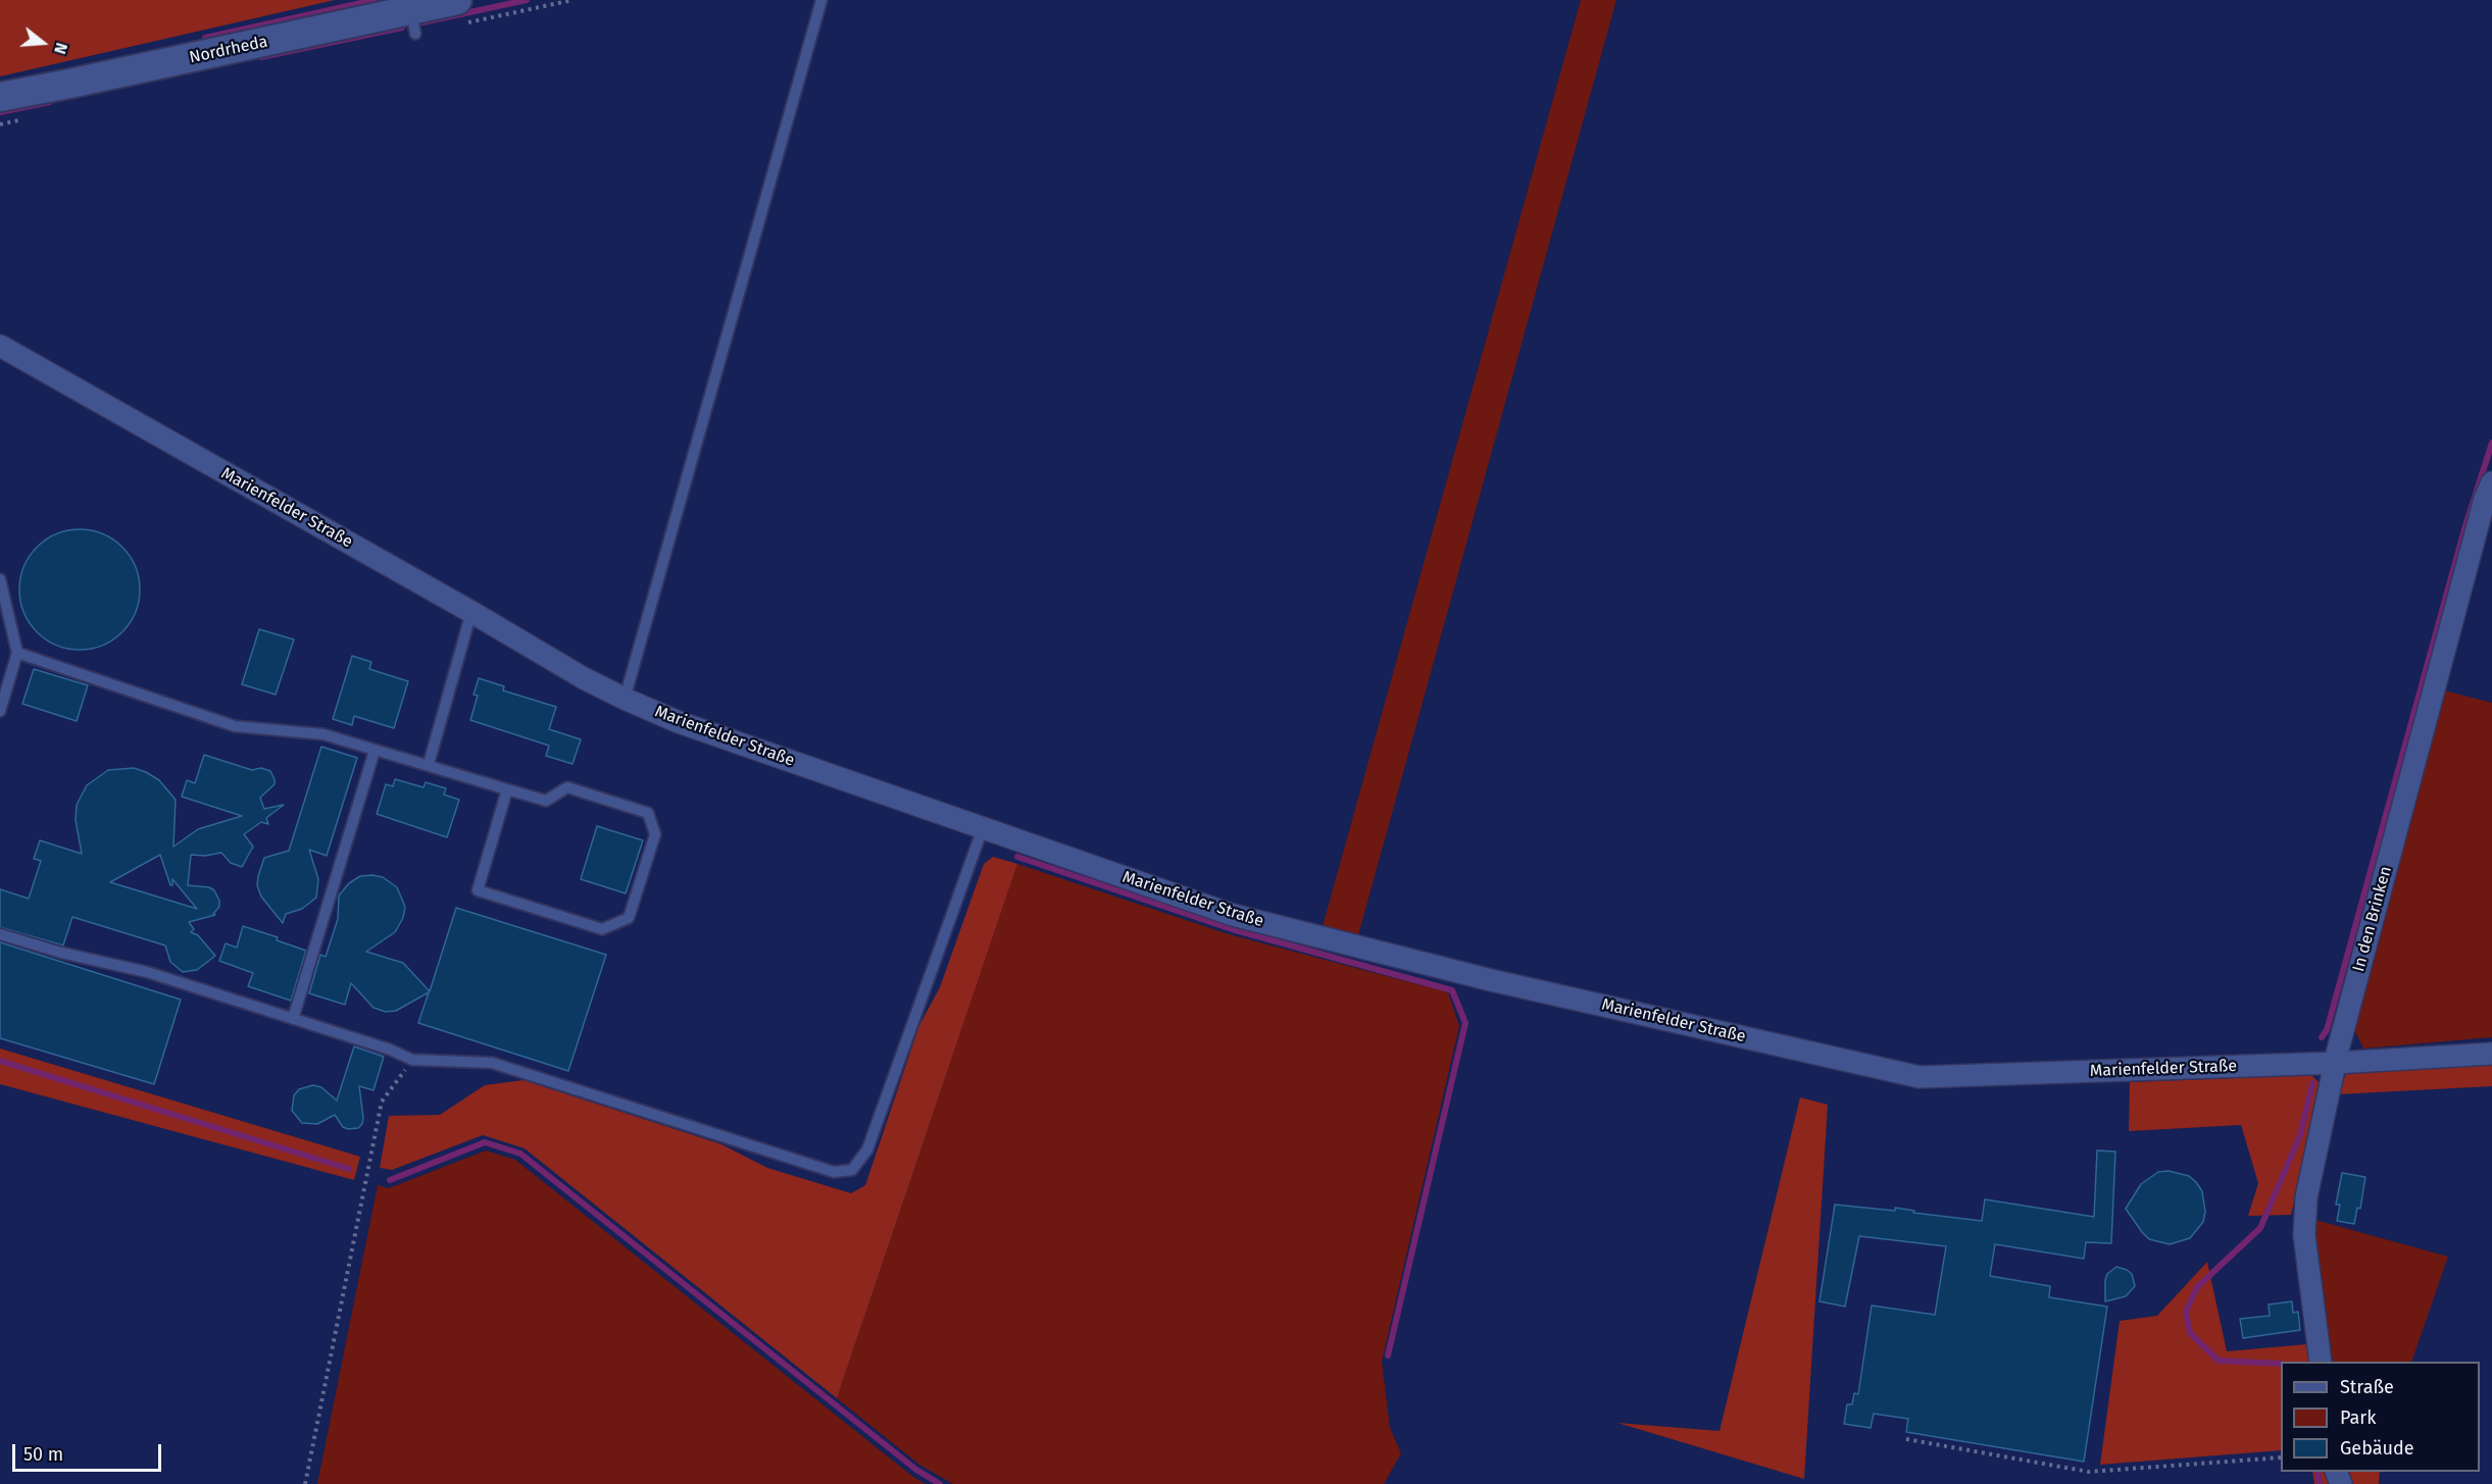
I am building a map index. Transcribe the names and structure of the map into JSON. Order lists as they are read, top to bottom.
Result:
{
  "streets": {
    "main road": ["Nordrheda"],
    "street": ["Marienfelder Straße", "In den Brinken"]
  },
  "crossings": [
    ["Marienfelder Straße", "In den Brinken"]
  ],
  "legend": ["Straße", "Park", "Gebäude"],
  "scale_bar": "50 m",
  "north": "right"
}
